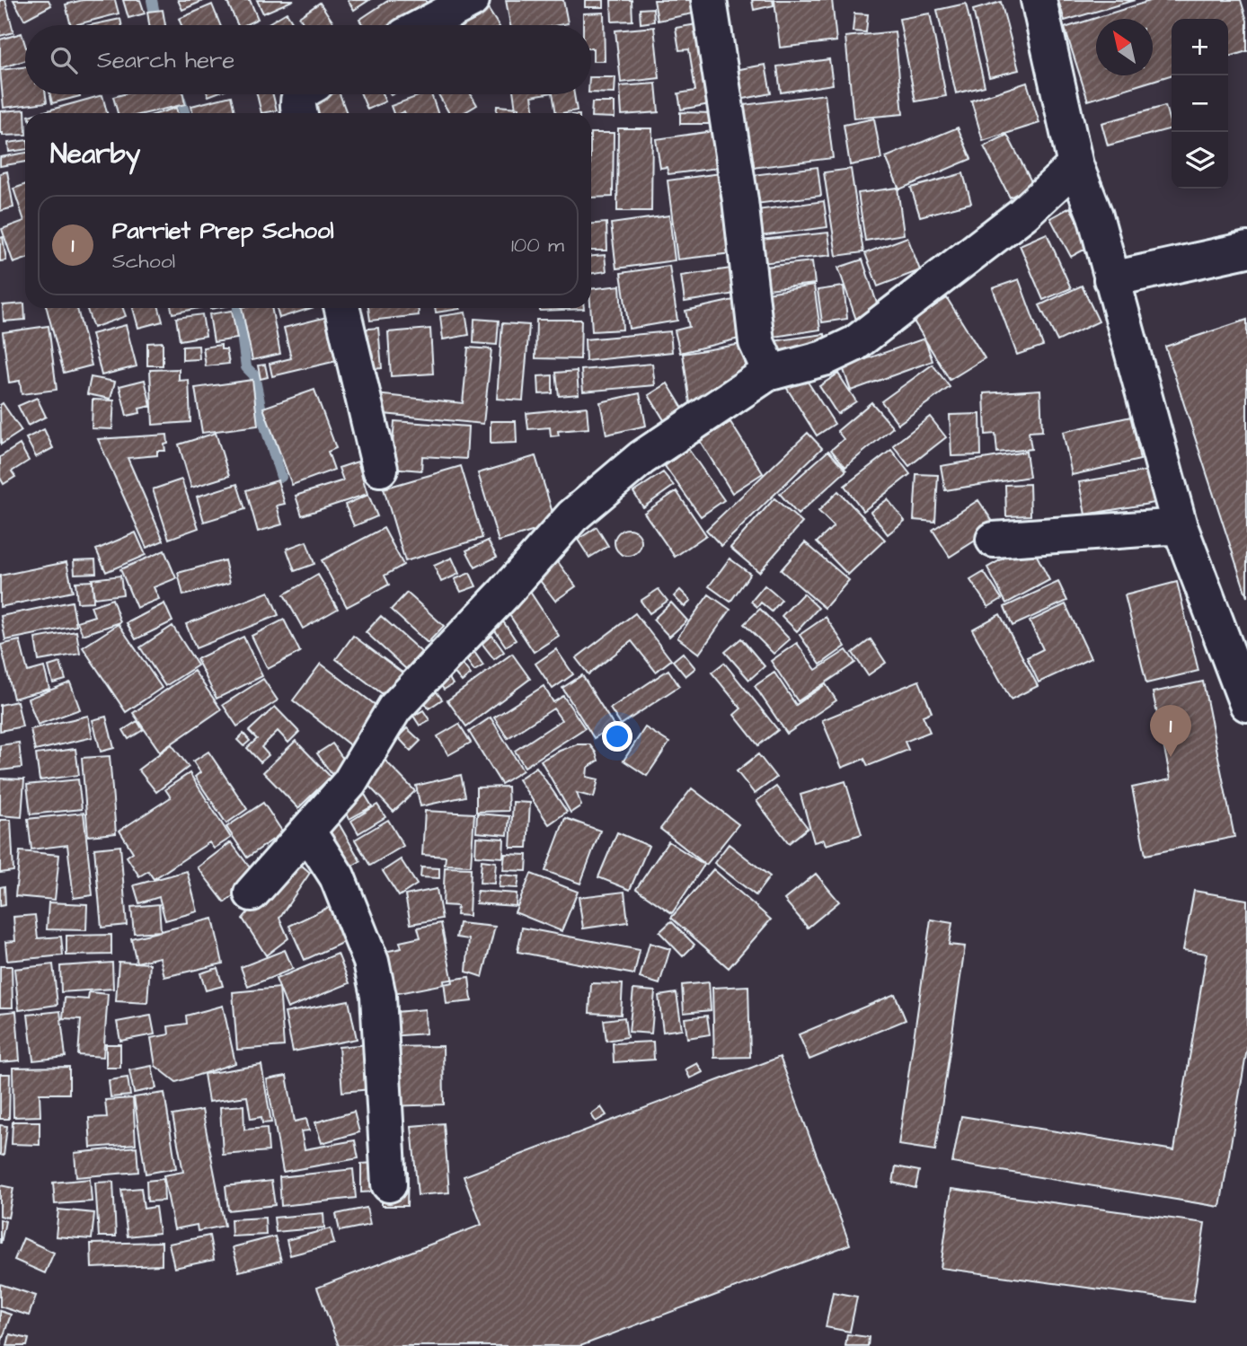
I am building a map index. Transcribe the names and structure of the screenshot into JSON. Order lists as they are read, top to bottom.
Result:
{
  "north": "top left",
  "page": {
    "map_buttons": ["+", "−"],
    "search": "Search here",
    "heading": "Nearby",
    "list": [
      {
        "mark": "1",
        "name": "Parriet Prep School",
        "note": "School",
        "value": "100 m"
      }
    ],
    "pins": "1"
  }
}
